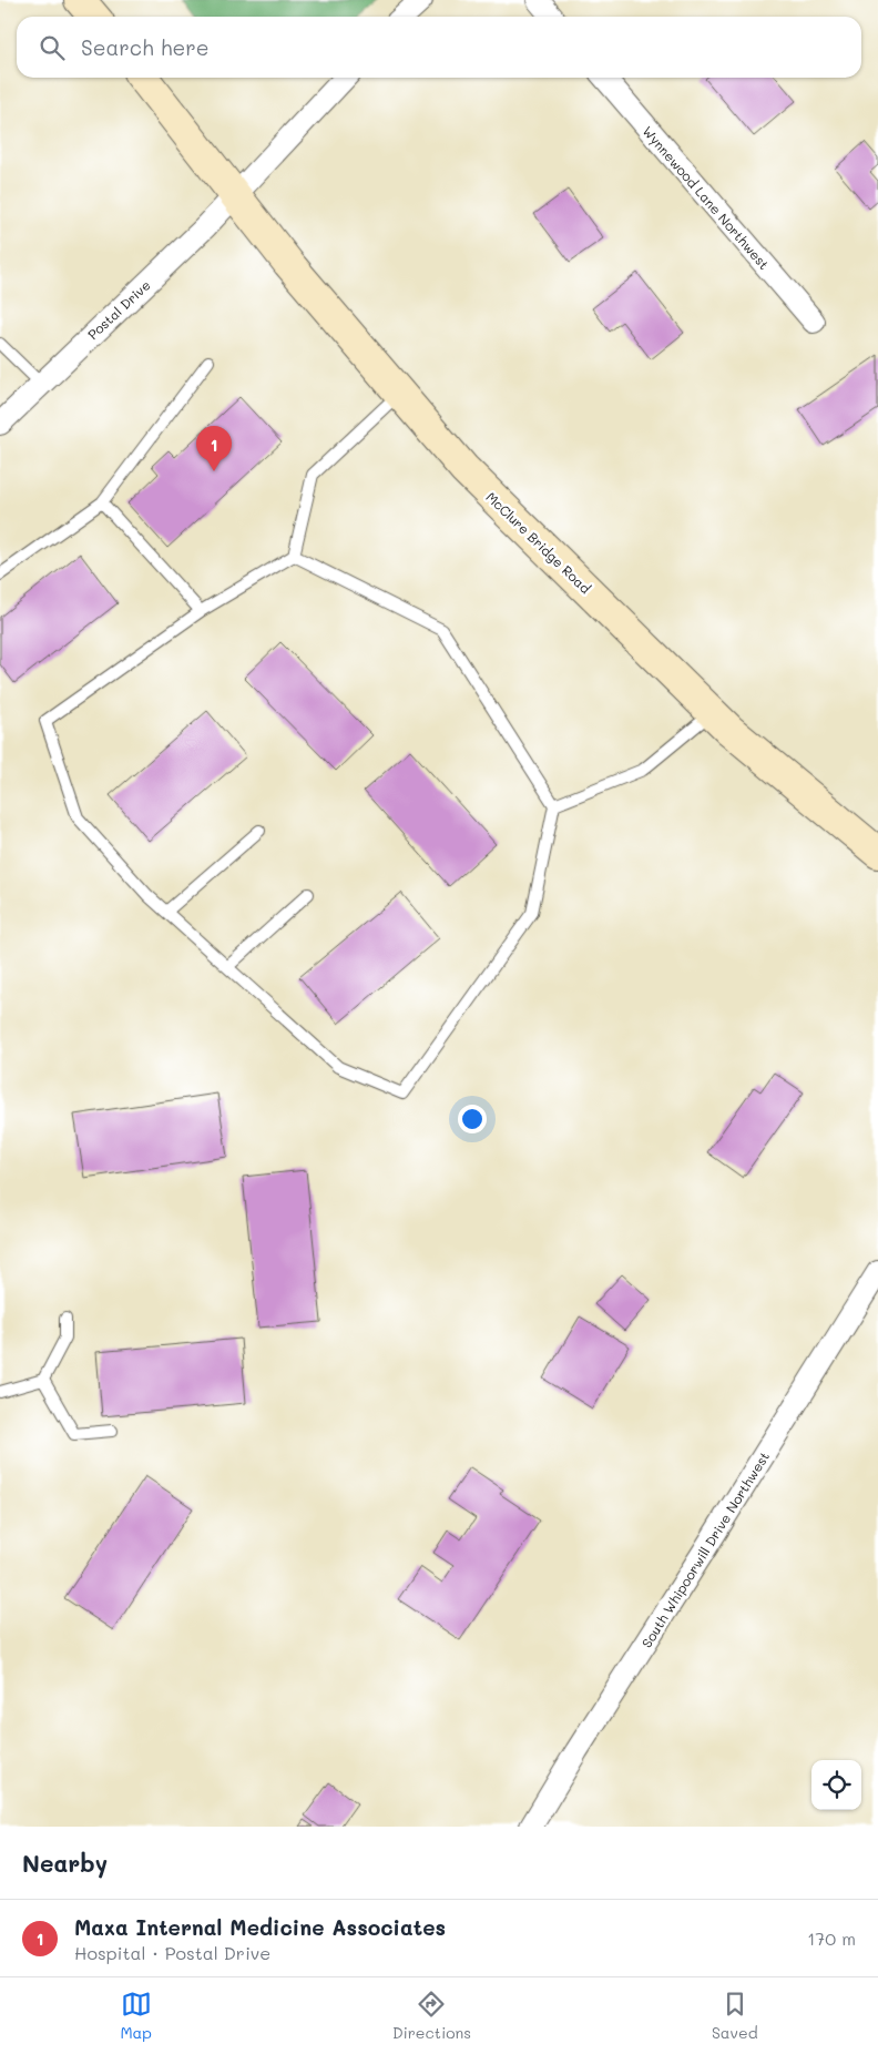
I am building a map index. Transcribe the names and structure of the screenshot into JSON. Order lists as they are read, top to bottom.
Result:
{
  "streets": {
    "street": [
      "Wynnewood Lane Northwest",
      "Postal Drive",
      "McClure Bridge Road",
      "South Whipoorwill Drive Northwest"
    ]
  },
  "crossings": [
    ["Postal Drive", "McClure Bridge Road"]
  ],
  "page": {
    "search": "Search here",
    "pins": "1",
    "heading": "Nearby",
    "list": [
      {
        "mark": "1",
        "name": "Maxa Internal Medicine Associates",
        "note": "Hospital · Postal Drive",
        "value": "170 m"
      }
    ],
    "nav": ["Map", "Directions", "Saved"]
  }
}
